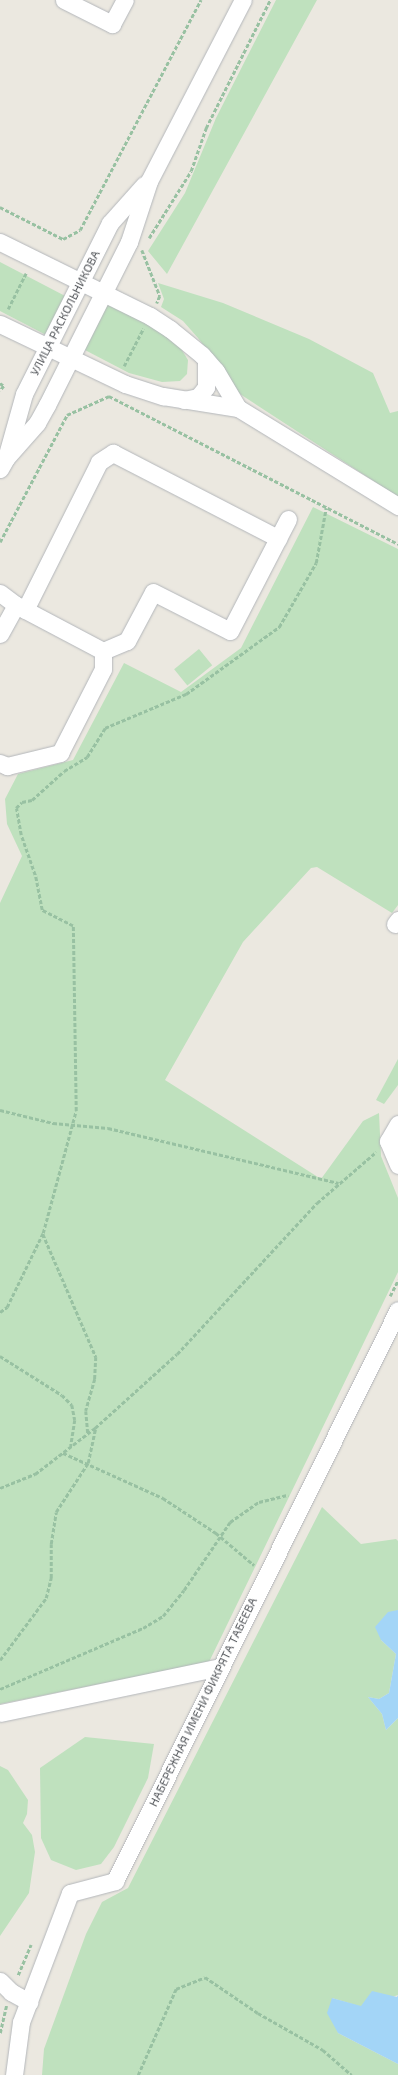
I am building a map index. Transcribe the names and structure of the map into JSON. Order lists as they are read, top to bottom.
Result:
{
  "streets": {
    "street": ["УЛИЦА РАСКОЛЬНИКОВА", "НАБЕРЕЖНАЯ ИМЕНИ ФИКРЯТА ТАБЕЕВА"]
  }
}
